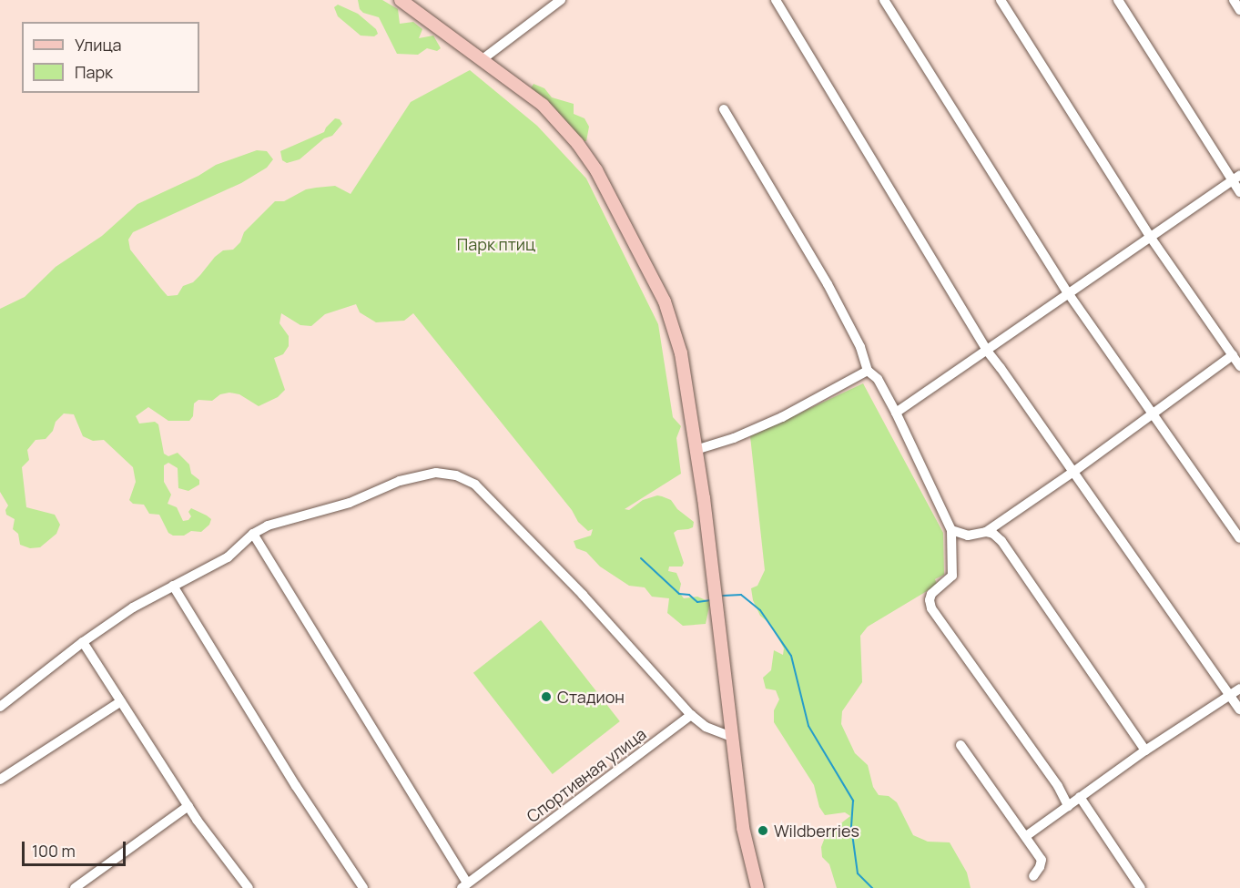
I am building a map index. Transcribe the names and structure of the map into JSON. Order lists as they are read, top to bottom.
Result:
{
  "streets": {
    "street": ["Спортивная улица"]
  },
  "parks": ["Парк птиц"],
  "places": ["Стадион", "Wildberries"],
  "legend": ["Улица", "Парк"],
  "scale_bar": "100 m"
}
